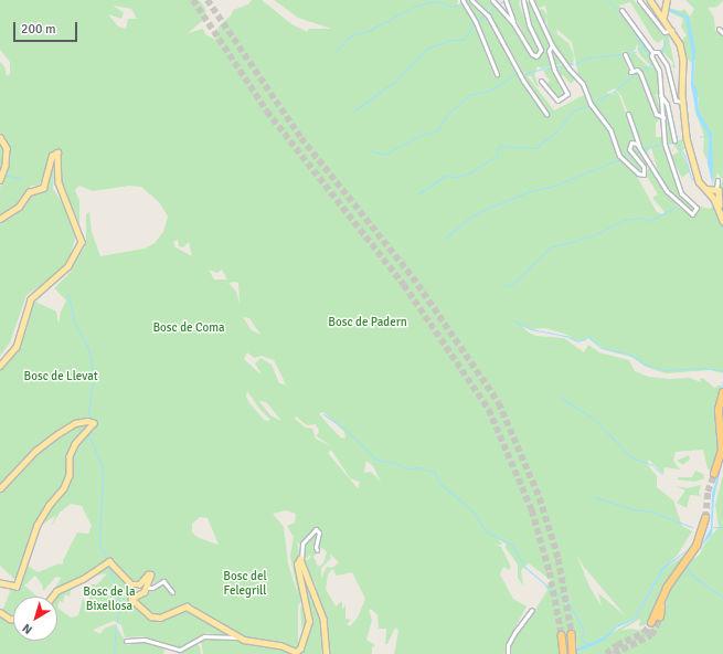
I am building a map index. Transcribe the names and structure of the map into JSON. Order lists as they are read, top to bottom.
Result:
{
  "parks": [
    "Bosc de Padern",
    "Bosc de Coma",
    "Bosc de Llevat",
    "Bosc del Felegrill",
    "Bosc de la Bixellosa"
  ],
  "scale_bar": "200 m",
  "north": "bottom left"
}
